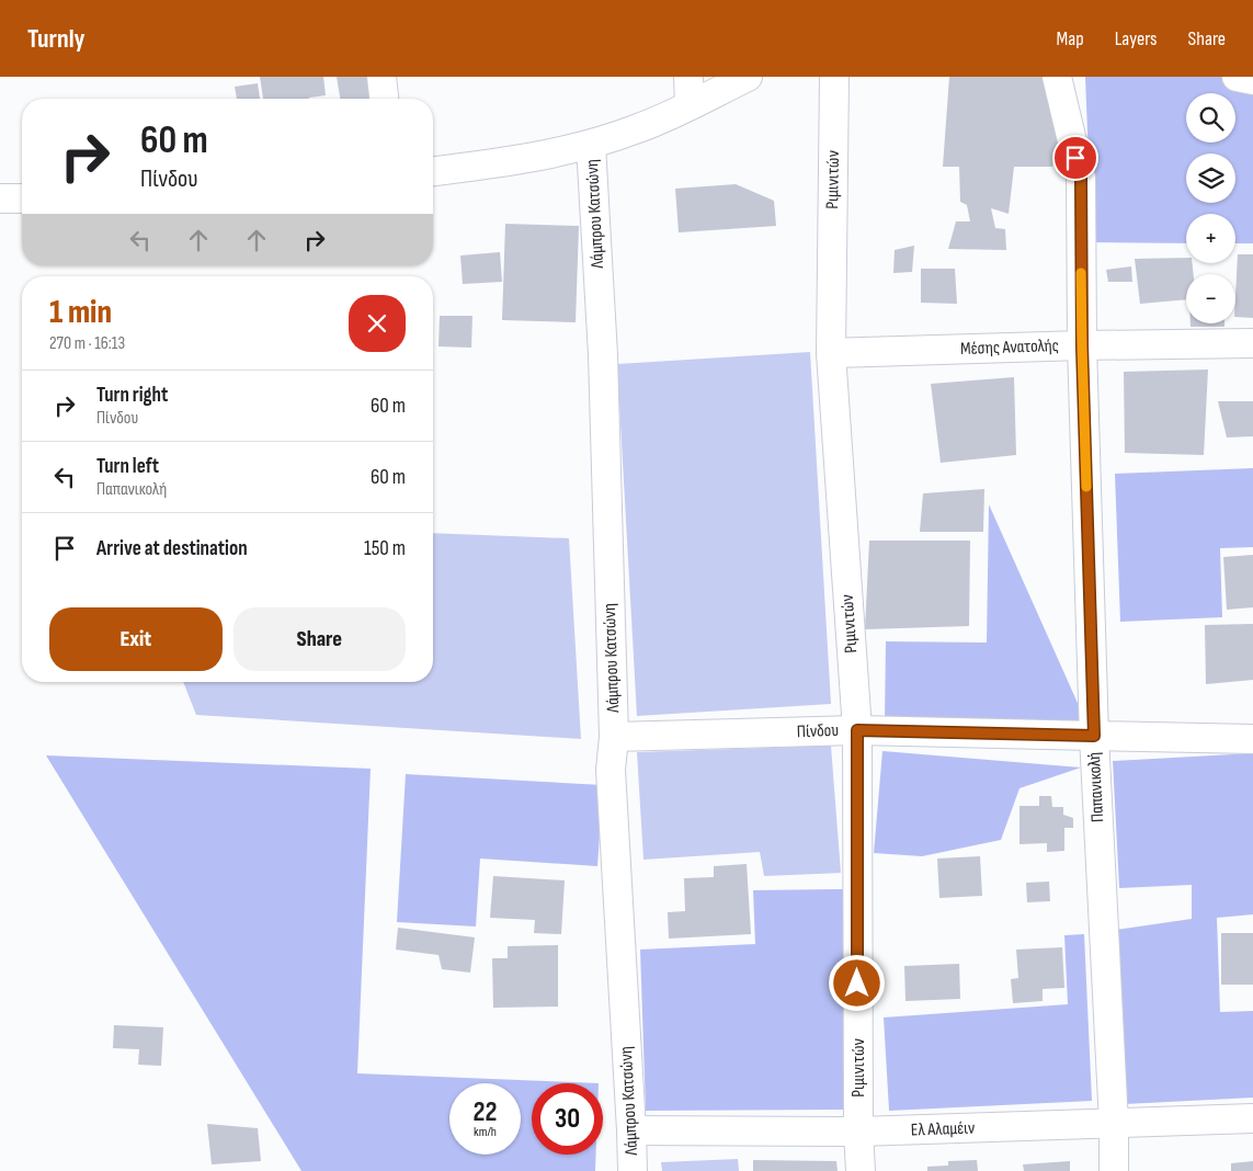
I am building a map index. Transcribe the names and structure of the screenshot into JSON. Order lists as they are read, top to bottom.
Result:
{
  "streets": {
    "street": [
      "Ριμινιτών",
      "Λάμπρου Κατσώνη",
      "Μέσης Ανατολής",
      "Πίνδου",
      "Παπανικολή",
      "Ελ Αλαμέιν"
    ]
  },
  "crossings": [
    ["Ριμινιτών", "Μέσης Ανατολής"],
    ["Ριμινιτών", "Πίνδου"],
    ["Ριμινιτών", "Ελ Αλαμέιν"],
    ["Λάμπρου Κατσώνη", "Πίνδου"],
    ["Λάμπρου Κατσώνη", "Ελ Αλαμέιν"],
    ["Μέσης Ανατολής", "Παπανικολή"],
    ["Πίνδου", "Παπανικολή"],
    ["Παπανικολή", "Ελ Αλαμέιν"]
  ],
  "page": {
    "header": "Turnly",
    "nav": ["Map", "Layers", "Share"],
    "map_buttons": ["+", "−"],
    "turn": ["60 m", "Πίνδου"],
    "heading": ["1 min", "270 m · 16:13"],
    "list": [
      {
        "name": "Turn right",
        "note": "Πίνδου",
        "value": "60 m"
      },
      {
        "name": "Turn left",
        "note": "Παπανικολή",
        "value": "60 m"
      },
      {
        "name": "Arrive at destination",
        "value": "150 m"
      }
    ],
    "buttons": ["Exit", "Share"],
    "speed": "22 km/h",
    "limit": "30"
  }
}
